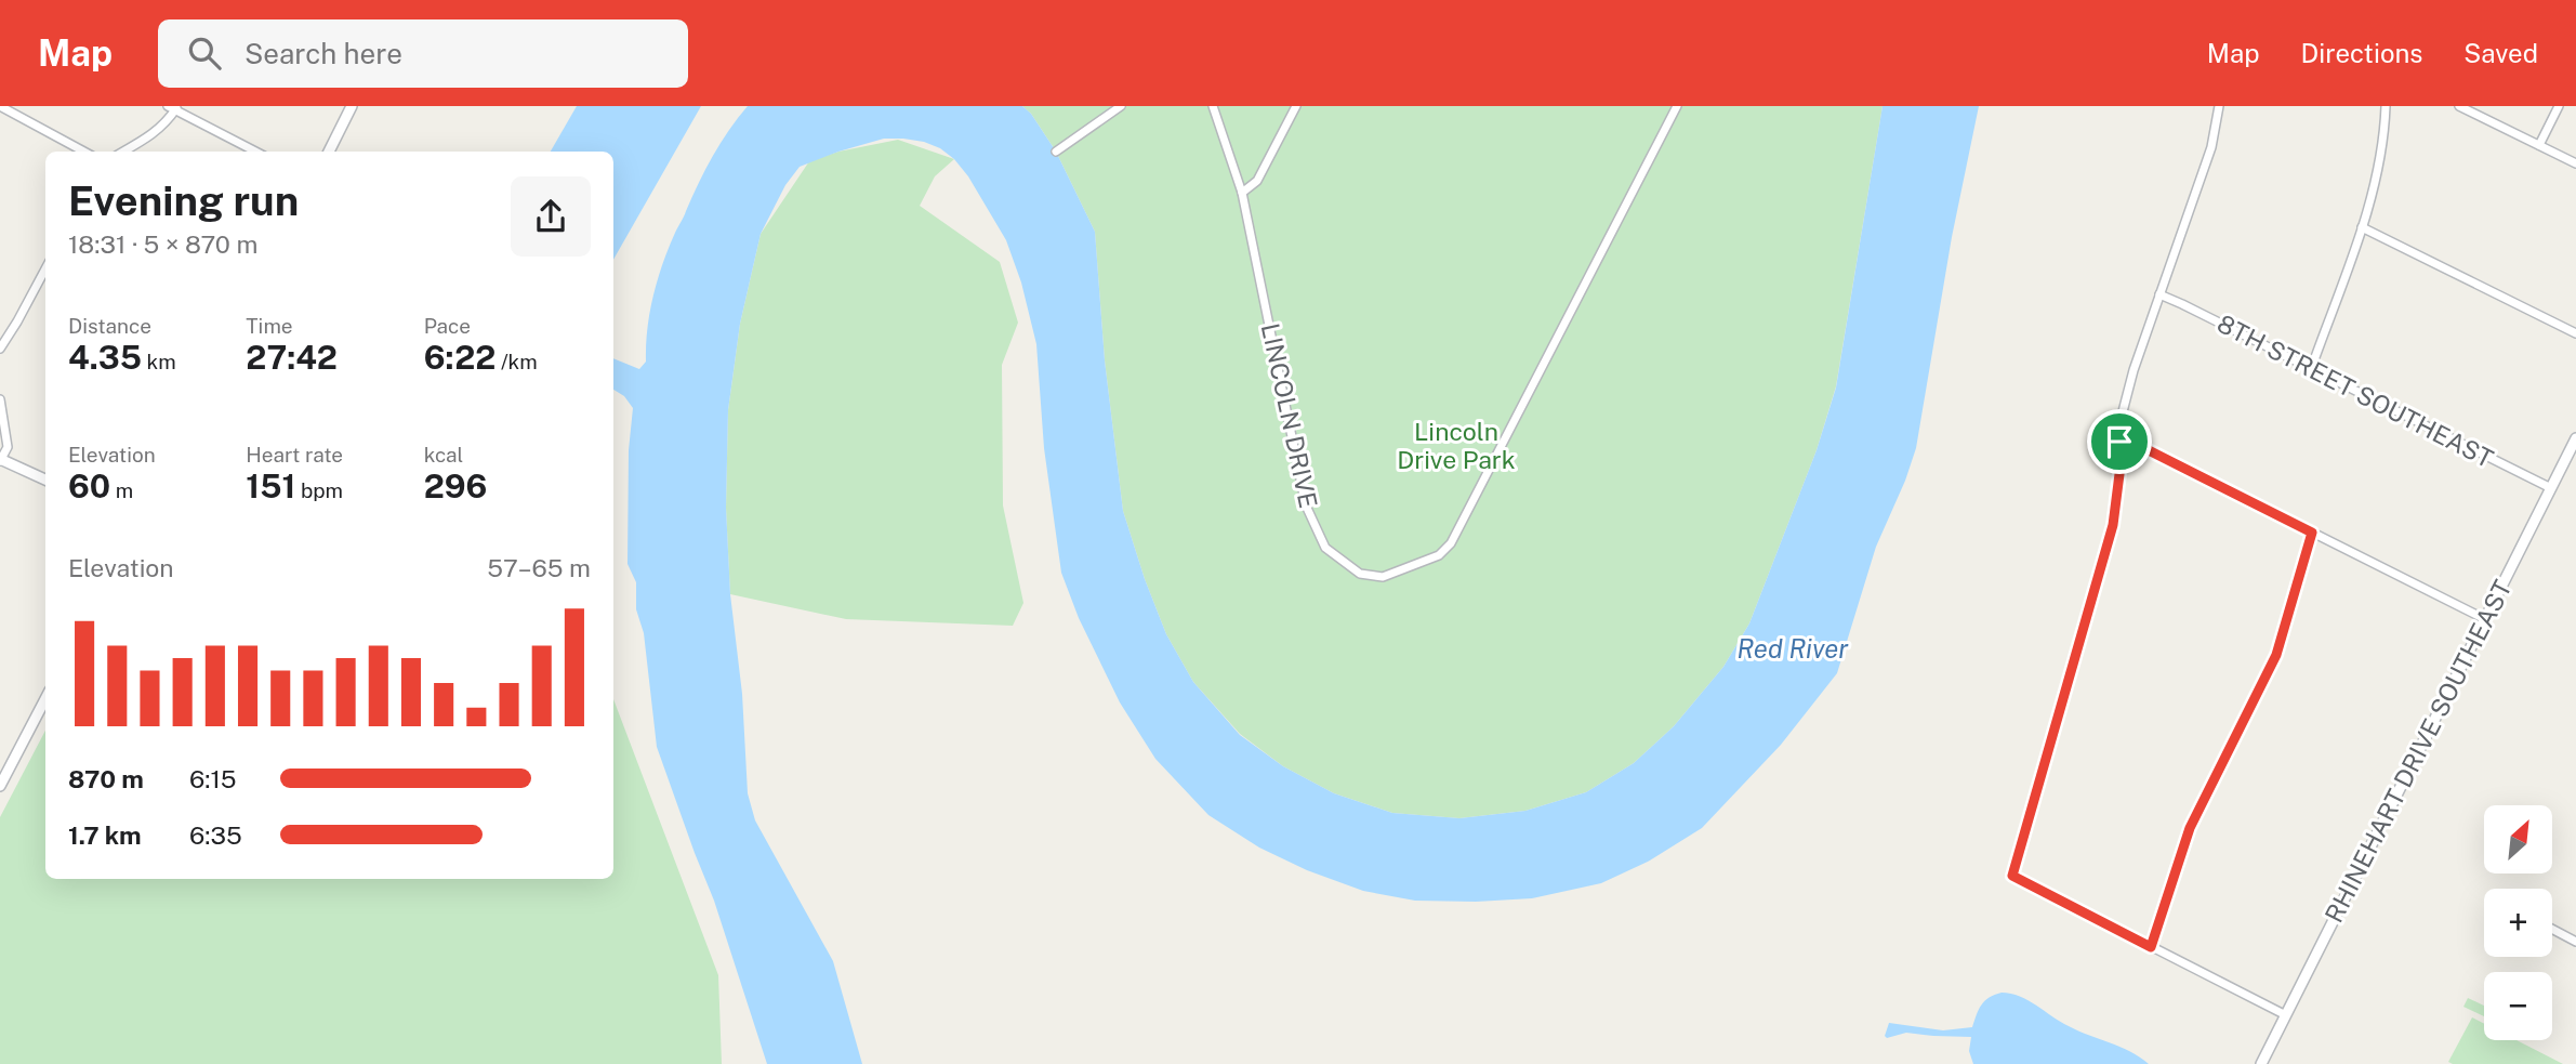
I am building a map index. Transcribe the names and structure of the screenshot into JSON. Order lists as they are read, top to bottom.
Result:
{
  "streets": {
    "street": ["8TH STREET SOUTHEAST", "LINCOLN DRIVE", "RHINEHART DRIVE SOUTHEAST"]
  },
  "crossings": [
    ["8TH STREET SOUTHEAST", "RHINEHART DRIVE SOUTHEAST"]
  ],
  "water": ["Red River"],
  "parks": ["Lincoln Drive Park"],
  "north": "top right",
  "page": {
    "header": "Map",
    "search": "Search here",
    "nav": ["Map", "Directions", "Saved"],
    "heading": ["Evening run", "18:31 · 5 × 870 m"],
    "stats": [
      ["Distance", "4.35 km"],
      ["Time", "27:42"],
      ["Pace", "6:22 /km"],
      ["Elevation", "60 m"],
      ["Heart rate", "151 bpm"],
      ["kcal", "296"]
    ],
    "chart": ["Elevation", "57–65 m"],
    "list": [
      {
        "name": "870 m",
        "note": "6:15"
      },
      {
        "name": "1.7 km",
        "note": "6:35"
      }
    ],
    "map_buttons": ["+", "−"]
  }
}
